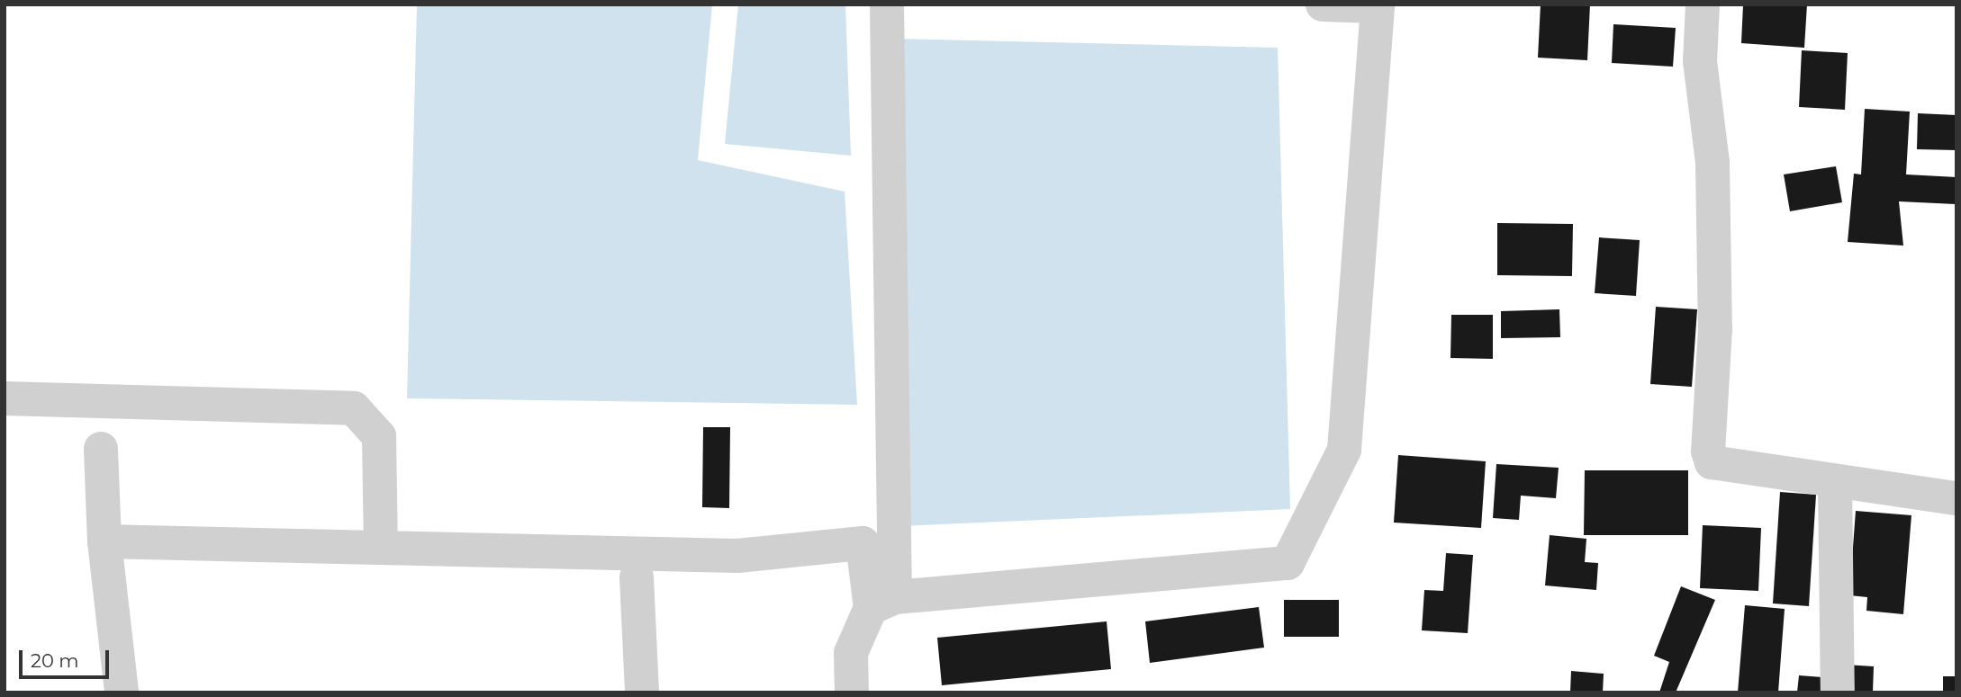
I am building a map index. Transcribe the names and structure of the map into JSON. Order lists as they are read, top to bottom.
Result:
{
  "scale_bar": "20 m"
}
